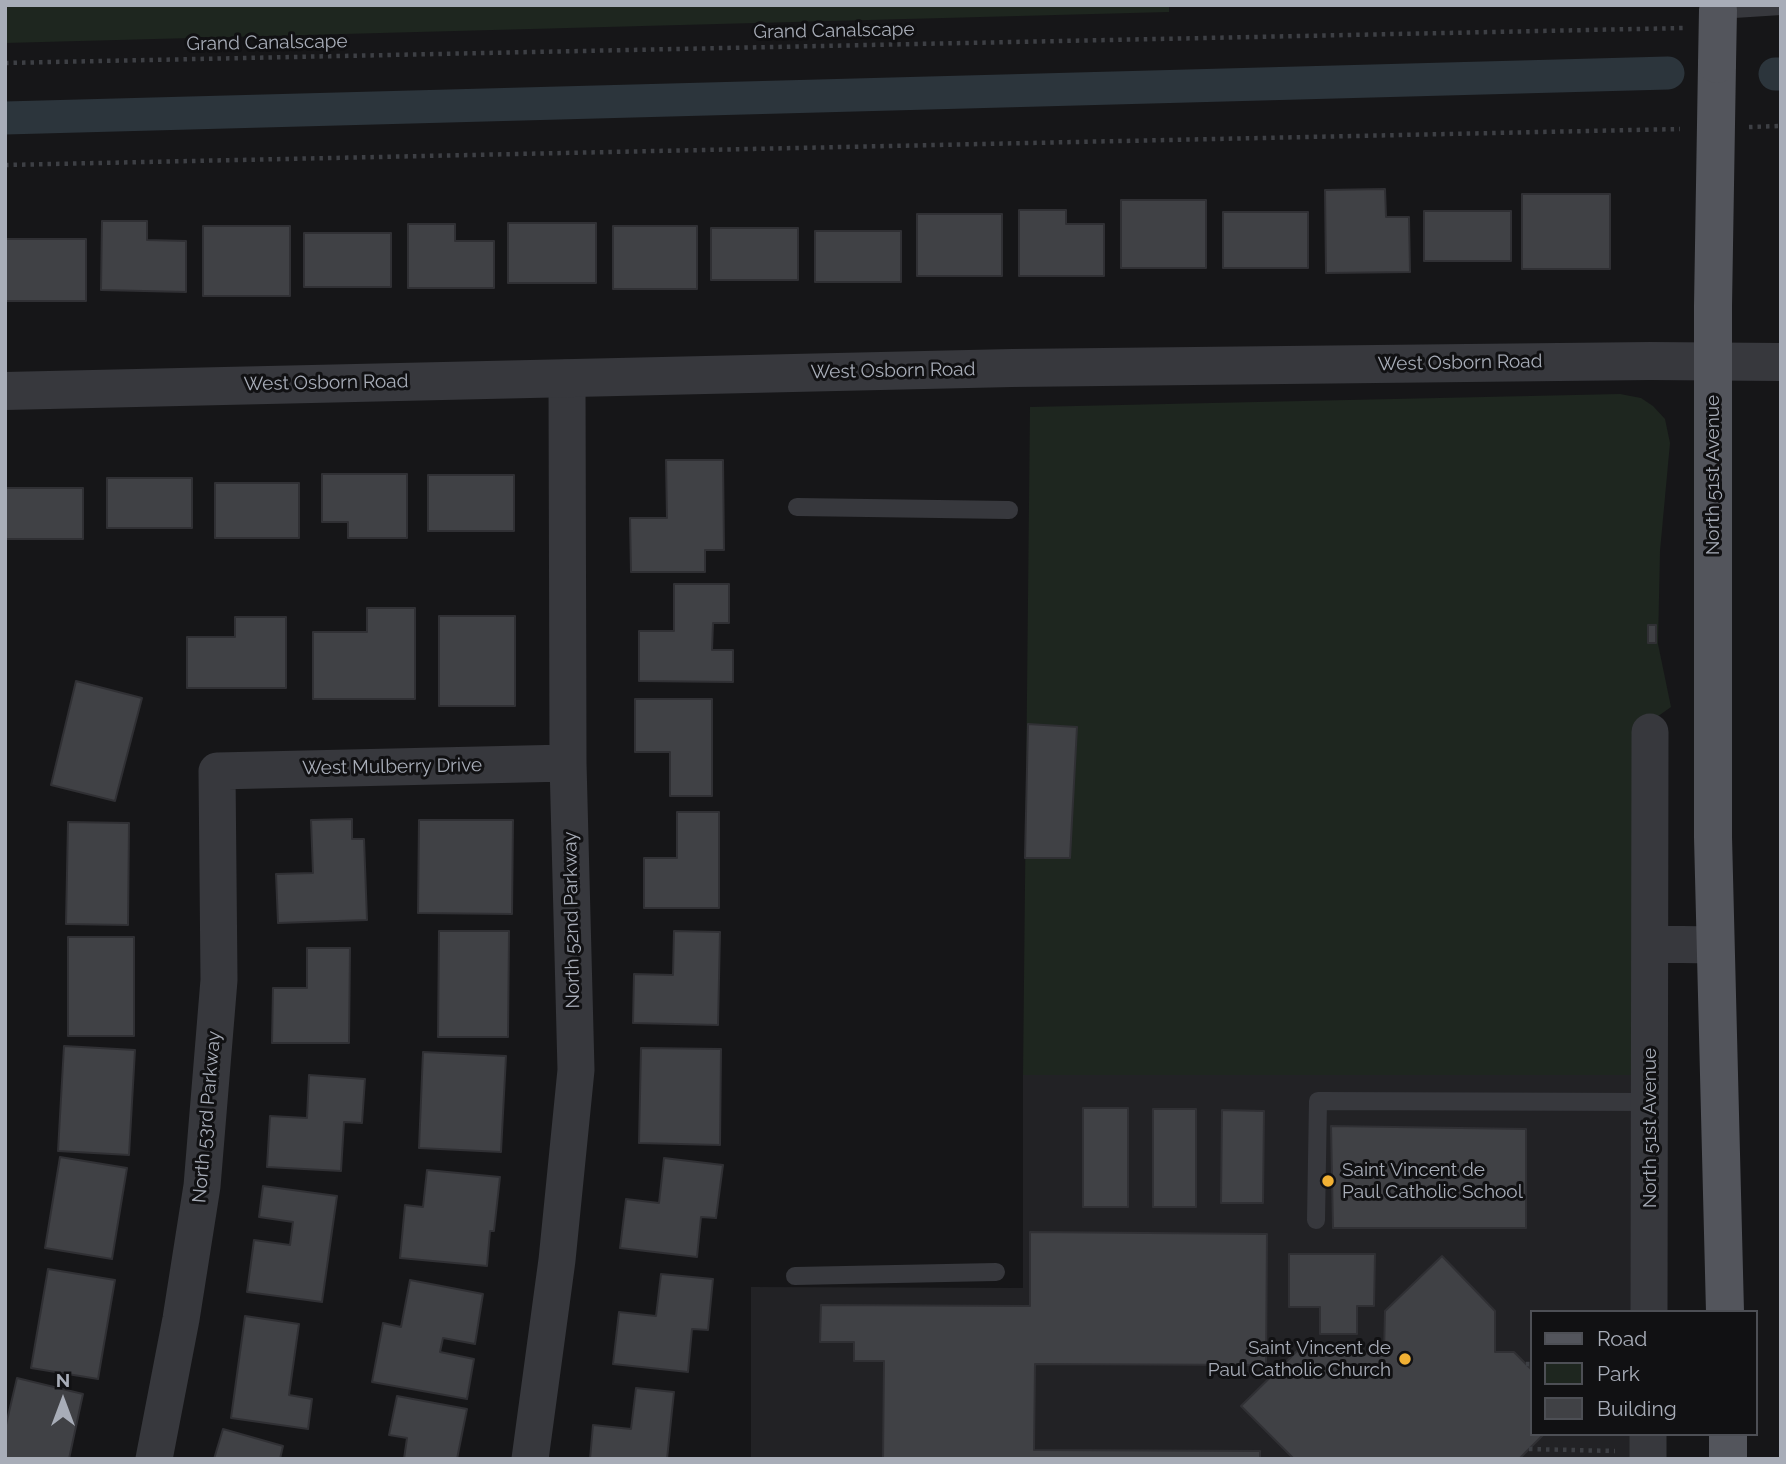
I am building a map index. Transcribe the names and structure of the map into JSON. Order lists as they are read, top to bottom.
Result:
{
  "streets": {
    "main road": ["North 51st Avenue"],
    "street": [
      "West Osborn Road",
      "West Mulberry Drive",
      "North 52nd Parkway",
      "North 53rd Parkway"
    ],
    "path": ["Grand Canalscape"]
  },
  "crossings": [
    ["West Osborn Road", "North 51st Avenue"],
    ["West Osborn Road", "North 52nd Parkway"],
    ["West Mulberry Drive", "North 52nd Parkway"],
    ["West Mulberry Drive", "North 53rd Parkway"]
  ],
  "places": ["Saint Vincent de Paul Catholic School", "Saint Vincent de Paul Catholic Church"],
  "legend": ["Road", "Park", "Building"],
  "north": "top"
}
